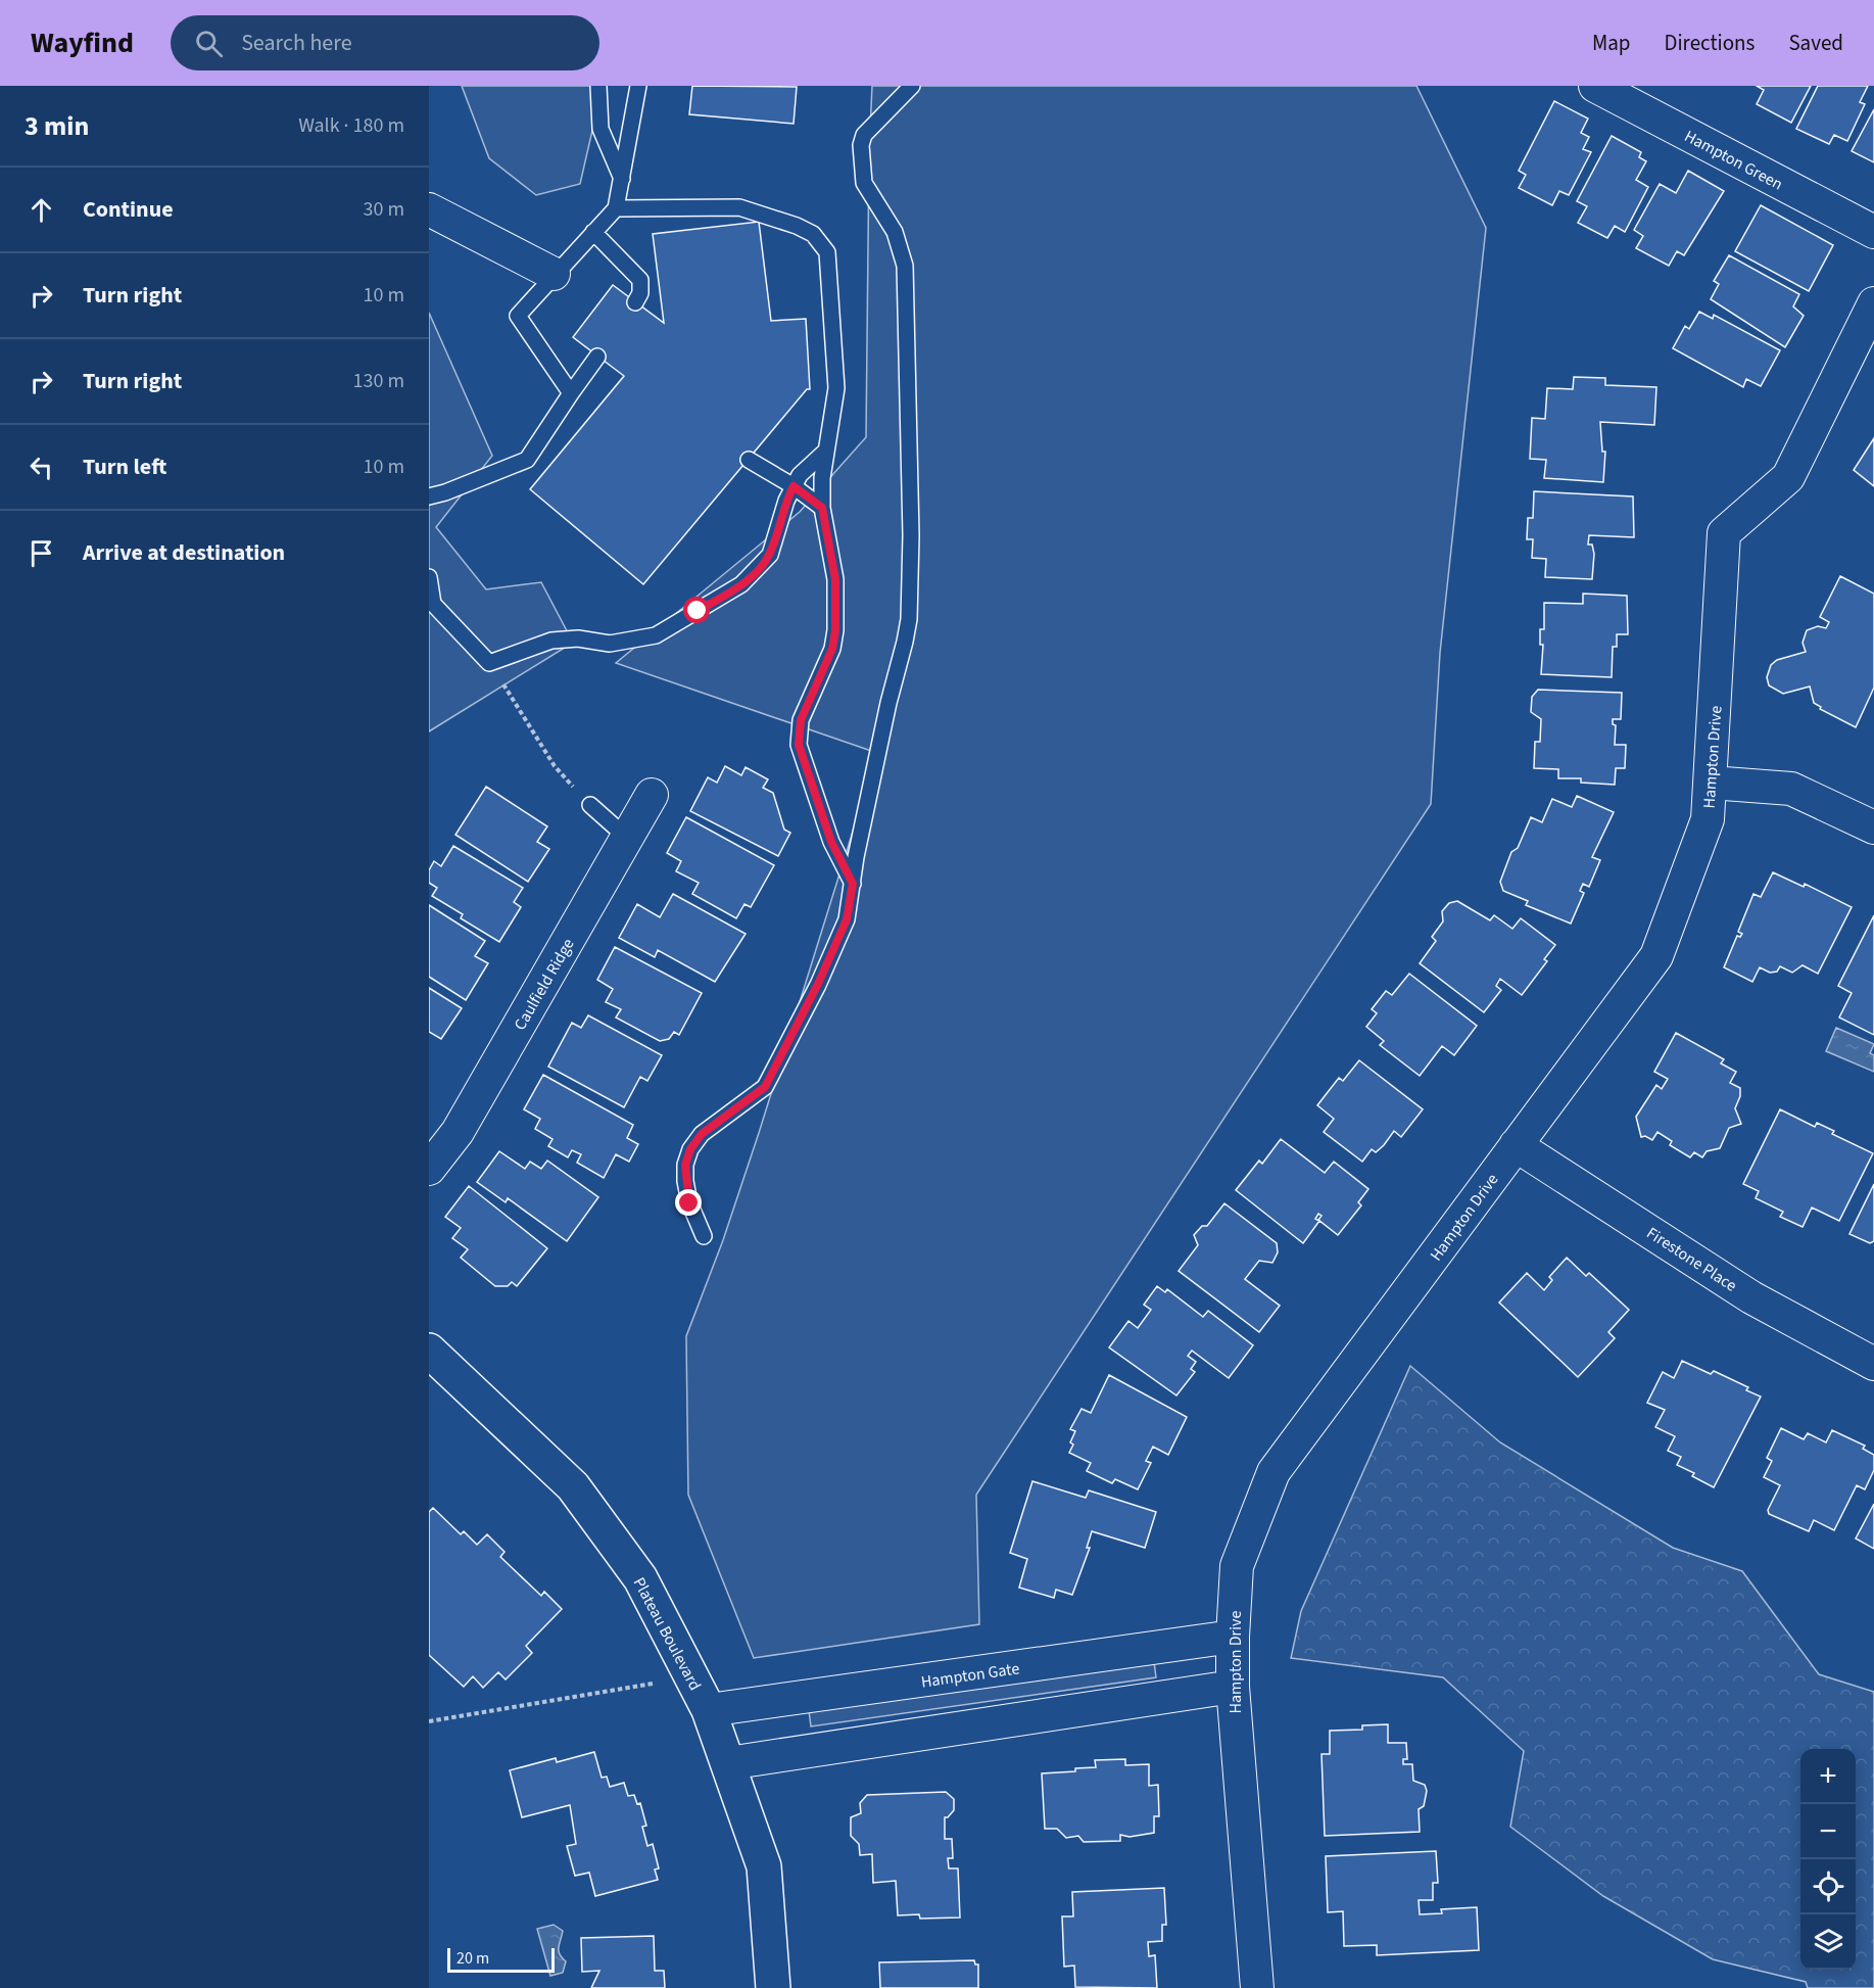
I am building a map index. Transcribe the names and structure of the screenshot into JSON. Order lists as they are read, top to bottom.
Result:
{
  "streets": {
    "street": [
      "Hampton Green",
      "Hampton Drive",
      "Caulfield Ridge",
      "Firestone Place",
      "Plateau Boulevard",
      "Hampton Gate"
    ]
  },
  "crossings": [
    ["Hampton Drive", "Firestone Place"],
    ["Hampton Drive", "Hampton Gate"],
    ["Plateau Boulevard", "Hampton Gate"]
  ],
  "scale_bar": "20 m",
  "page": {
    "header": "Wayfind",
    "search": "Search here",
    "nav": ["Map", "Directions", "Saved"],
    "heading": ["3 min", "Walk · 180 m"],
    "list": [
      ["Continue", "30 m"],
      ["Turn right", "10 m"],
      ["Turn right", "130 m"],
      ["Turn left", "10 m"],
      "Arrive at destination"
    ],
    "map_buttons": ["+", "−"],
    "scale": "20 m"
  }
}
